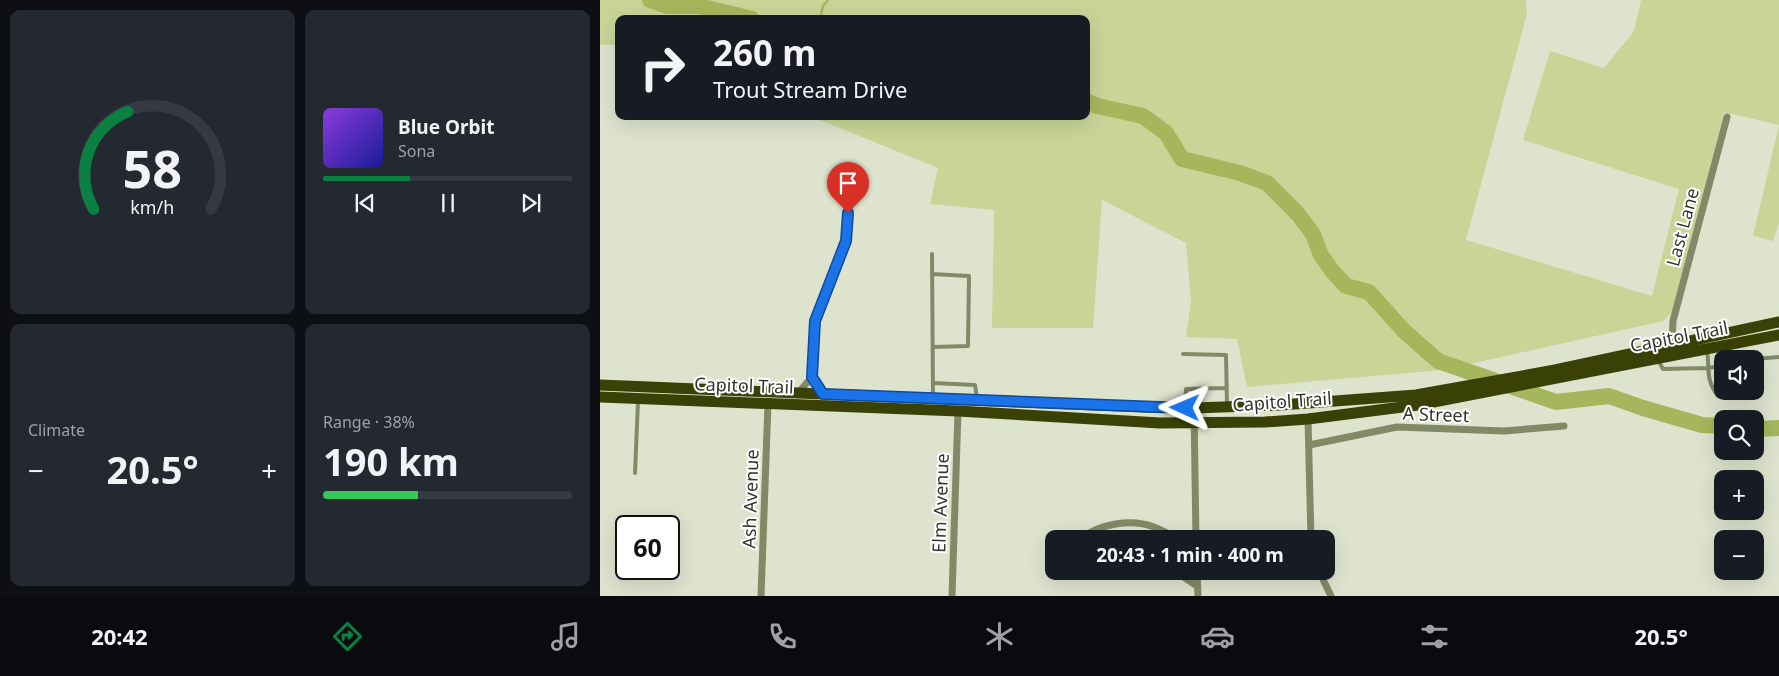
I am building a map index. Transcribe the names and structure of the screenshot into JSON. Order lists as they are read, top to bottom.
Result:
{
  "streets": {
    "main road": ["Capitol Trail"],
    "street": [
      "Last Lane",
      "A Street",
      "Ash Avenue",
      "Elm Avenue"
    ]
  },
  "crossings": [
    ["Last Lane", "Capitol Trail"],
    ["Capitol Trail", "Ash Avenue"],
    ["Capitol Trail", "Elm Avenue"]
  ],
  "page": {
    "turn": ["260 m", "Trout Stream Drive"],
    "song": ["Blue Orbit", "Sona"],
    "tile": [
      "Climate",
      ["Range · 38%", "190 km"]
    ],
    "map_buttons": ["+", "−"],
    "heat": ["−", "20.5°", "+"],
    "limit": "60",
    "trip": "20:43 · 1 min · 400 m",
    "tabs": ["20:42", "20.5°"],
    "gauge": ["58", "km/h"]
  }
}
